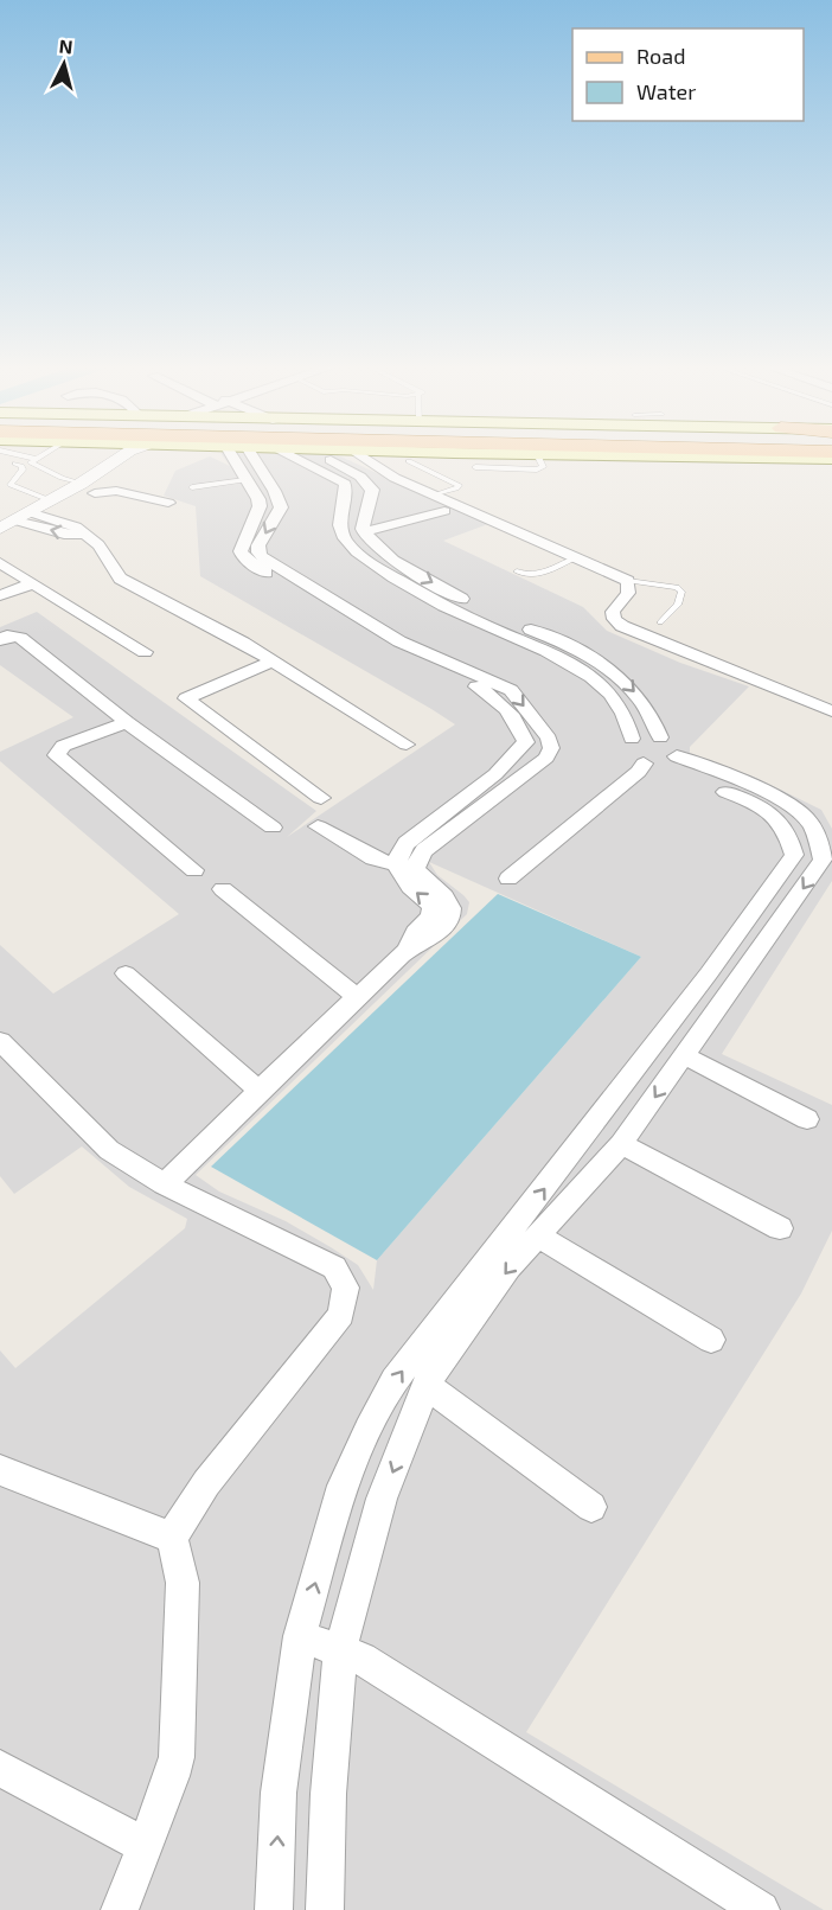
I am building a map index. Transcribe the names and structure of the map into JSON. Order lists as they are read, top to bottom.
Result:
{
  "legend": ["Road", "Water"],
  "north": "top"
}
